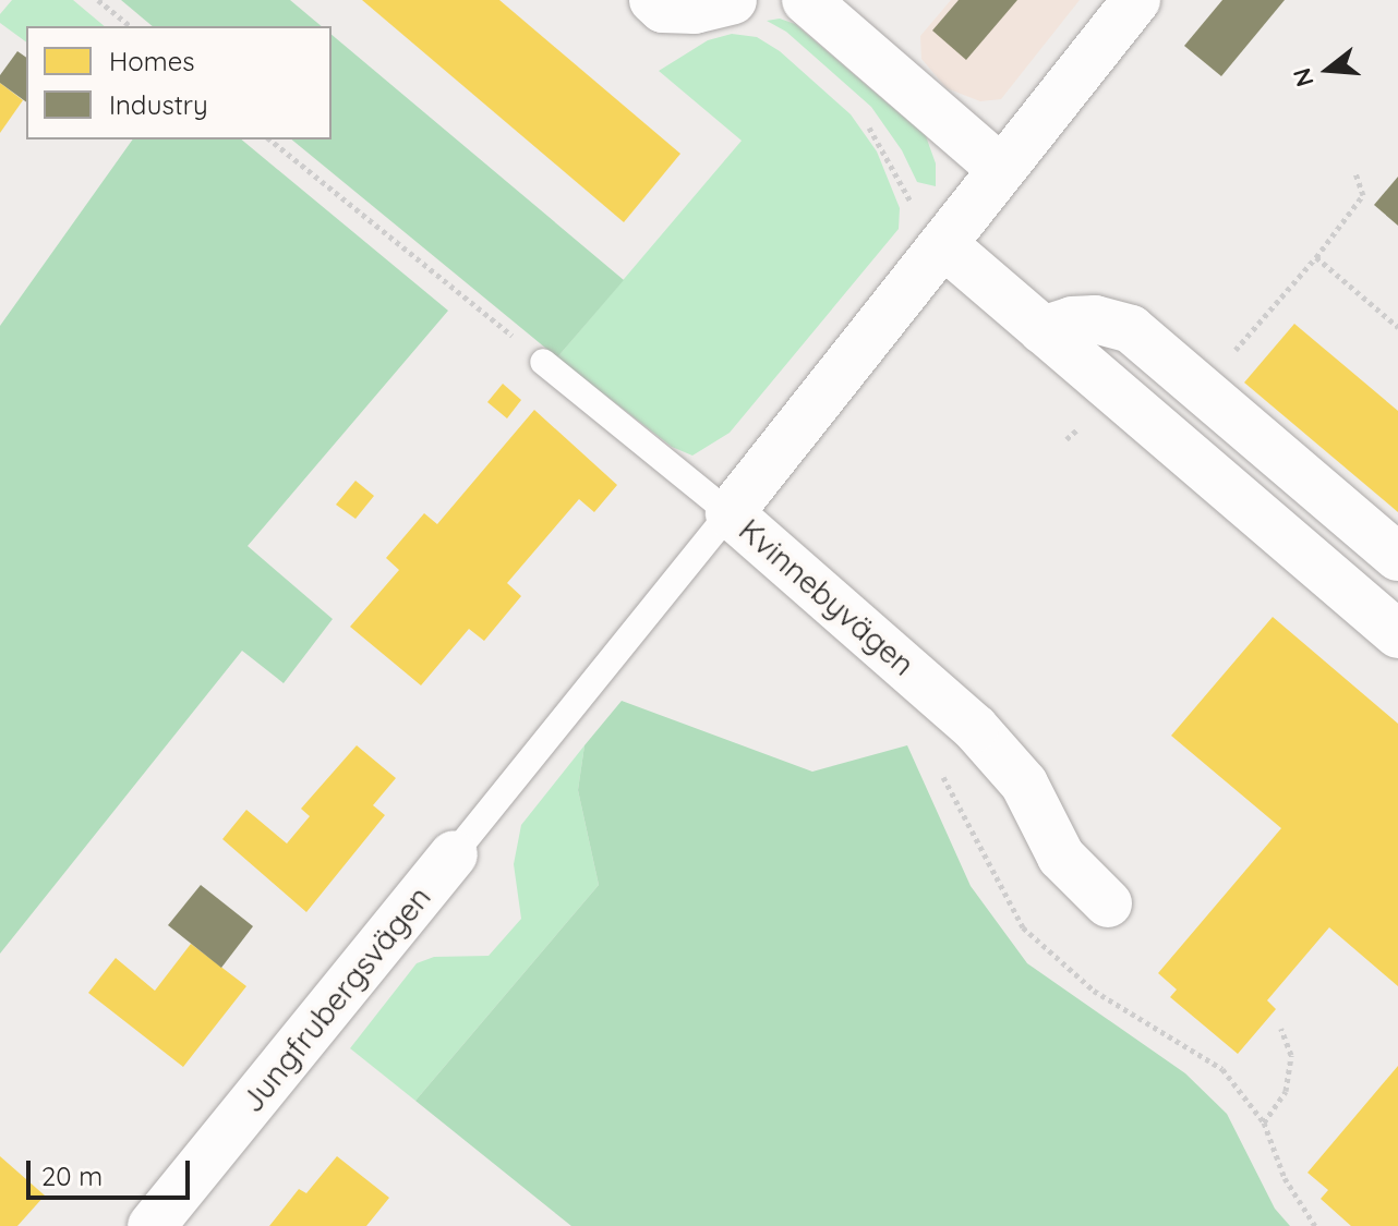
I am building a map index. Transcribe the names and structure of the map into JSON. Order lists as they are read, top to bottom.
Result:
{
  "streets": {
    "street": ["Kvinnebyvägen", "Jungfrubergsvägen"]
  },
  "legend": ["Homes", "Industry"],
  "scale_bar": "20 m",
  "north": "left"
}
